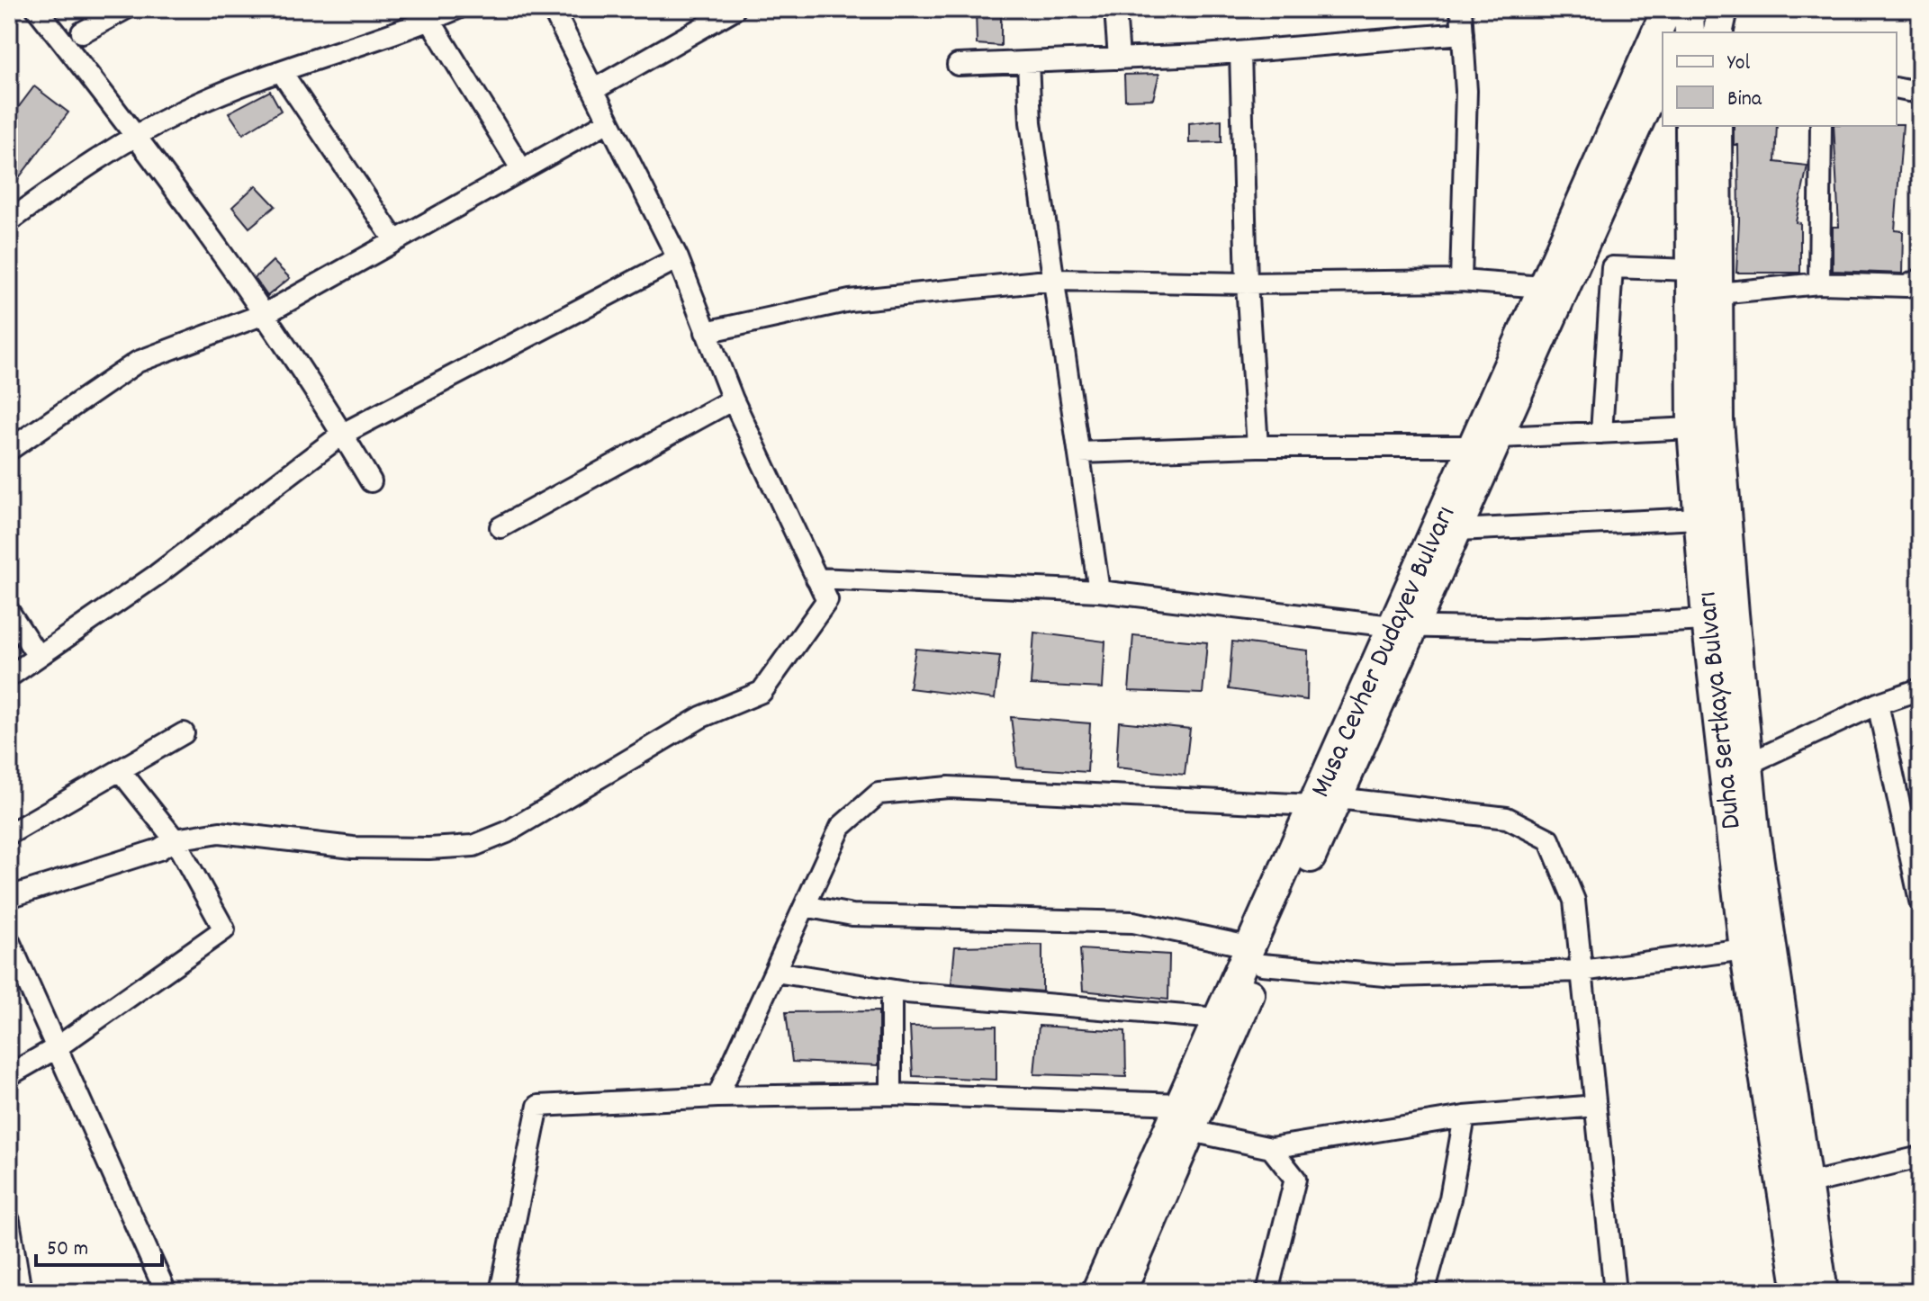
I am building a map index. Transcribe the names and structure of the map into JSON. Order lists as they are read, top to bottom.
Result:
{
  "streets": {
    "main road": ["Musa Cevher Dudayev Bulvarı", "Duha Sertkaya Bulvarı"]
  },
  "legend": ["Yol", "Bina"],
  "scale_bar": "50 m"
}
